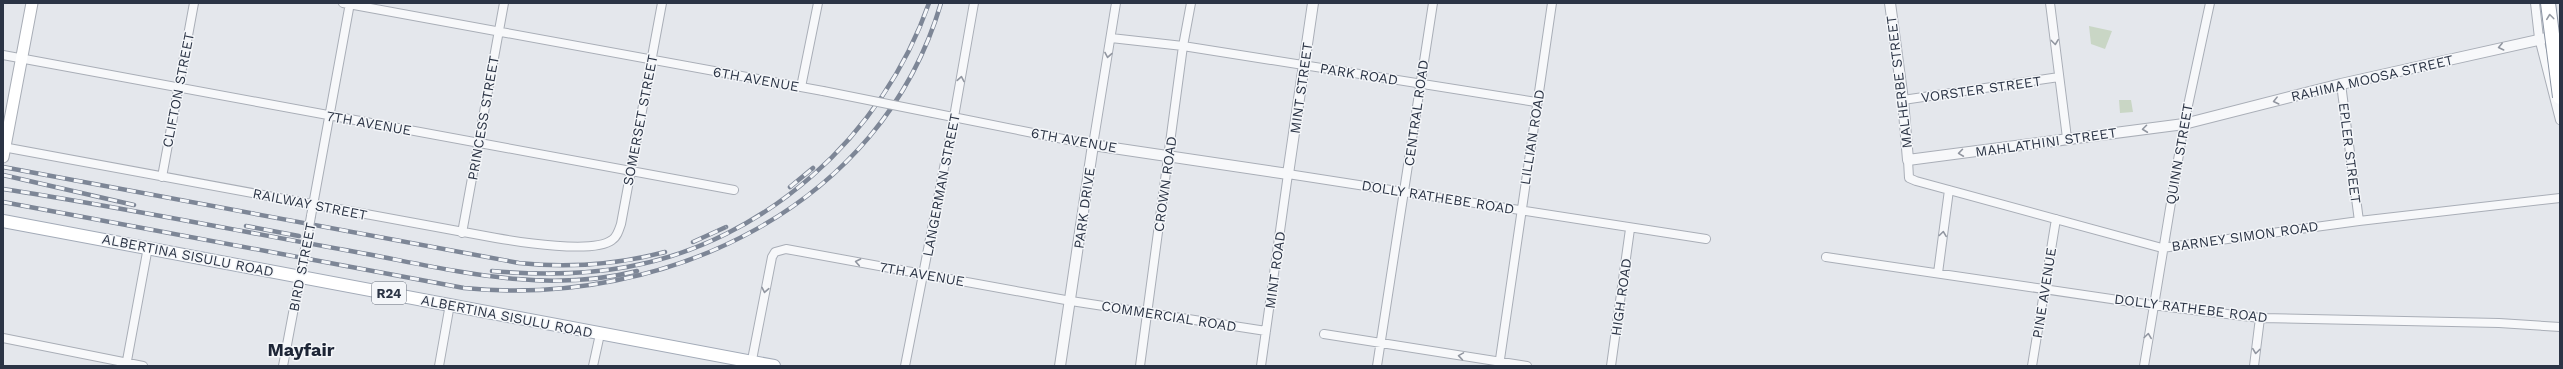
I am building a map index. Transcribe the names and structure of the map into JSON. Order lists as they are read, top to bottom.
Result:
{
  "streets": {
    "main road": ["ALBERTINA SISULU ROAD", "R24"],
    "street": [
      "PARK ROAD",
      "RAHIMA MOOSA STREET",
      "6TH AVENUE",
      "MALHERBE STREET",
      "MINT STREET",
      "VORSTER STREET",
      "CLIFTON STREET",
      "CENTRAL ROAD",
      "PRINCESS STREET",
      "SOMERSET STREET",
      "7TH AVENUE",
      "LILLIAN ROAD",
      "MAHLATHINI STREET",
      "EPLER STREET",
      "QUINN STREET",
      "CROWN ROAD",
      "LANGERMAN STREET",
      "DOLLY RATHEBE ROAD",
      "RAILWAY STREET",
      "PARK DRIVE",
      "BARNEY SIMON ROAD",
      "BIRD STREET",
      "MINT ROAD",
      "PINE AVENUE",
      "HIGH ROAD",
      "COMMERCIAL ROAD"
    ]
  },
  "crossings": [
    ["PARK ROAD", "MINT STREET"],
    ["PARK ROAD", "CENTRAL ROAD"],
    ["PARK ROAD", "LILLIAN ROAD"],
    ["PARK ROAD", "CROWN ROAD"],
    ["PARK ROAD", "PARK DRIVE"],
    ["RAHIMA MOOSA STREET", "MAHLATHINI STREET"],
    ["RAHIMA MOOSA STREET", "EPLER STREET"],
    ["RAHIMA MOOSA STREET", "QUINN STREET"],
    ["6TH AVENUE", "PRINCESS STREET"],
    ["6TH AVENUE", "SOMERSET STREET"],
    ["6TH AVENUE", "CROWN ROAD"],
    ["6TH AVENUE", "LANGERMAN STREET"],
    ["6TH AVENUE", "DOLLY RATHEBE ROAD"],
    ["6TH AVENUE", "PARK DRIVE"],
    ["6TH AVENUE", "BIRD STREET"],
    ["MALHERBE STREET", "VORSTER STREET"],
    ["MALHERBE STREET", "MAHLATHINI STREET"],
    ["MALHERBE STREET", "BARNEY SIMON ROAD"],
    ["MINT STREET", "DOLLY RATHEBE ROAD"],
    ["MINT STREET", "MINT ROAD"],
    ["CLIFTON STREET", "7TH AVENUE"],
    ["CLIFTON STREET", "RAILWAY STREET"],
    ["CENTRAL ROAD", "DOLLY RATHEBE ROAD"],
    ["PRINCESS STREET", "7TH AVENUE"],
    ["PRINCESS STREET", "RAILWAY STREET"],
    ["SOMERSET STREET", "7TH AVENUE"],
    ["SOMERSET STREET", "RAILWAY STREET"],
    ["7TH AVENUE", "LANGERMAN STREET"],
    ["7TH AVENUE", "PARK DRIVE"],
    ["7TH AVENUE", "ALBERTINA SISULU ROAD"],
    ["7TH AVENUE", "BIRD STREET"],
    ["7TH AVENUE", "COMMERCIAL ROAD"],
    ["LILLIAN ROAD", "DOLLY RATHEBE ROAD"],
    ["MAHLATHINI STREET", "QUINN STREET"],
    ["MAHLATHINI STREET", "BARNEY SIMON ROAD"],
    ["EPLER STREET", "BARNEY SIMON ROAD"],
    ["QUINN STREET", "DOLLY RATHEBE ROAD"],
    ["QUINN STREET", "BARNEY SIMON ROAD"],
    ["CROWN ROAD", "DOLLY RATHEBE ROAD"],
    ["CROWN ROAD", "COMMERCIAL ROAD"],
    ["DOLLY RATHEBE ROAD", "MINT ROAD"],
    ["DOLLY RATHEBE ROAD", "PINE AVENUE"],
    ["DOLLY RATHEBE ROAD", "HIGH ROAD"],
    ["RAILWAY STREET", "BIRD STREET"],
    ["PARK DRIVE", "COMMERCIAL ROAD"],
    ["BARNEY SIMON ROAD", "PINE AVENUE"],
    ["ALBERTINA SISULU ROAD", "BIRD STREET"],
    ["MINT ROAD", "COMMERCIAL ROAD"]
  ],
  "one_way": ["RAHIMA MOOSA STREET", "MAHLATHINI STREET"],
  "districts": ["Mayfair"]
}
